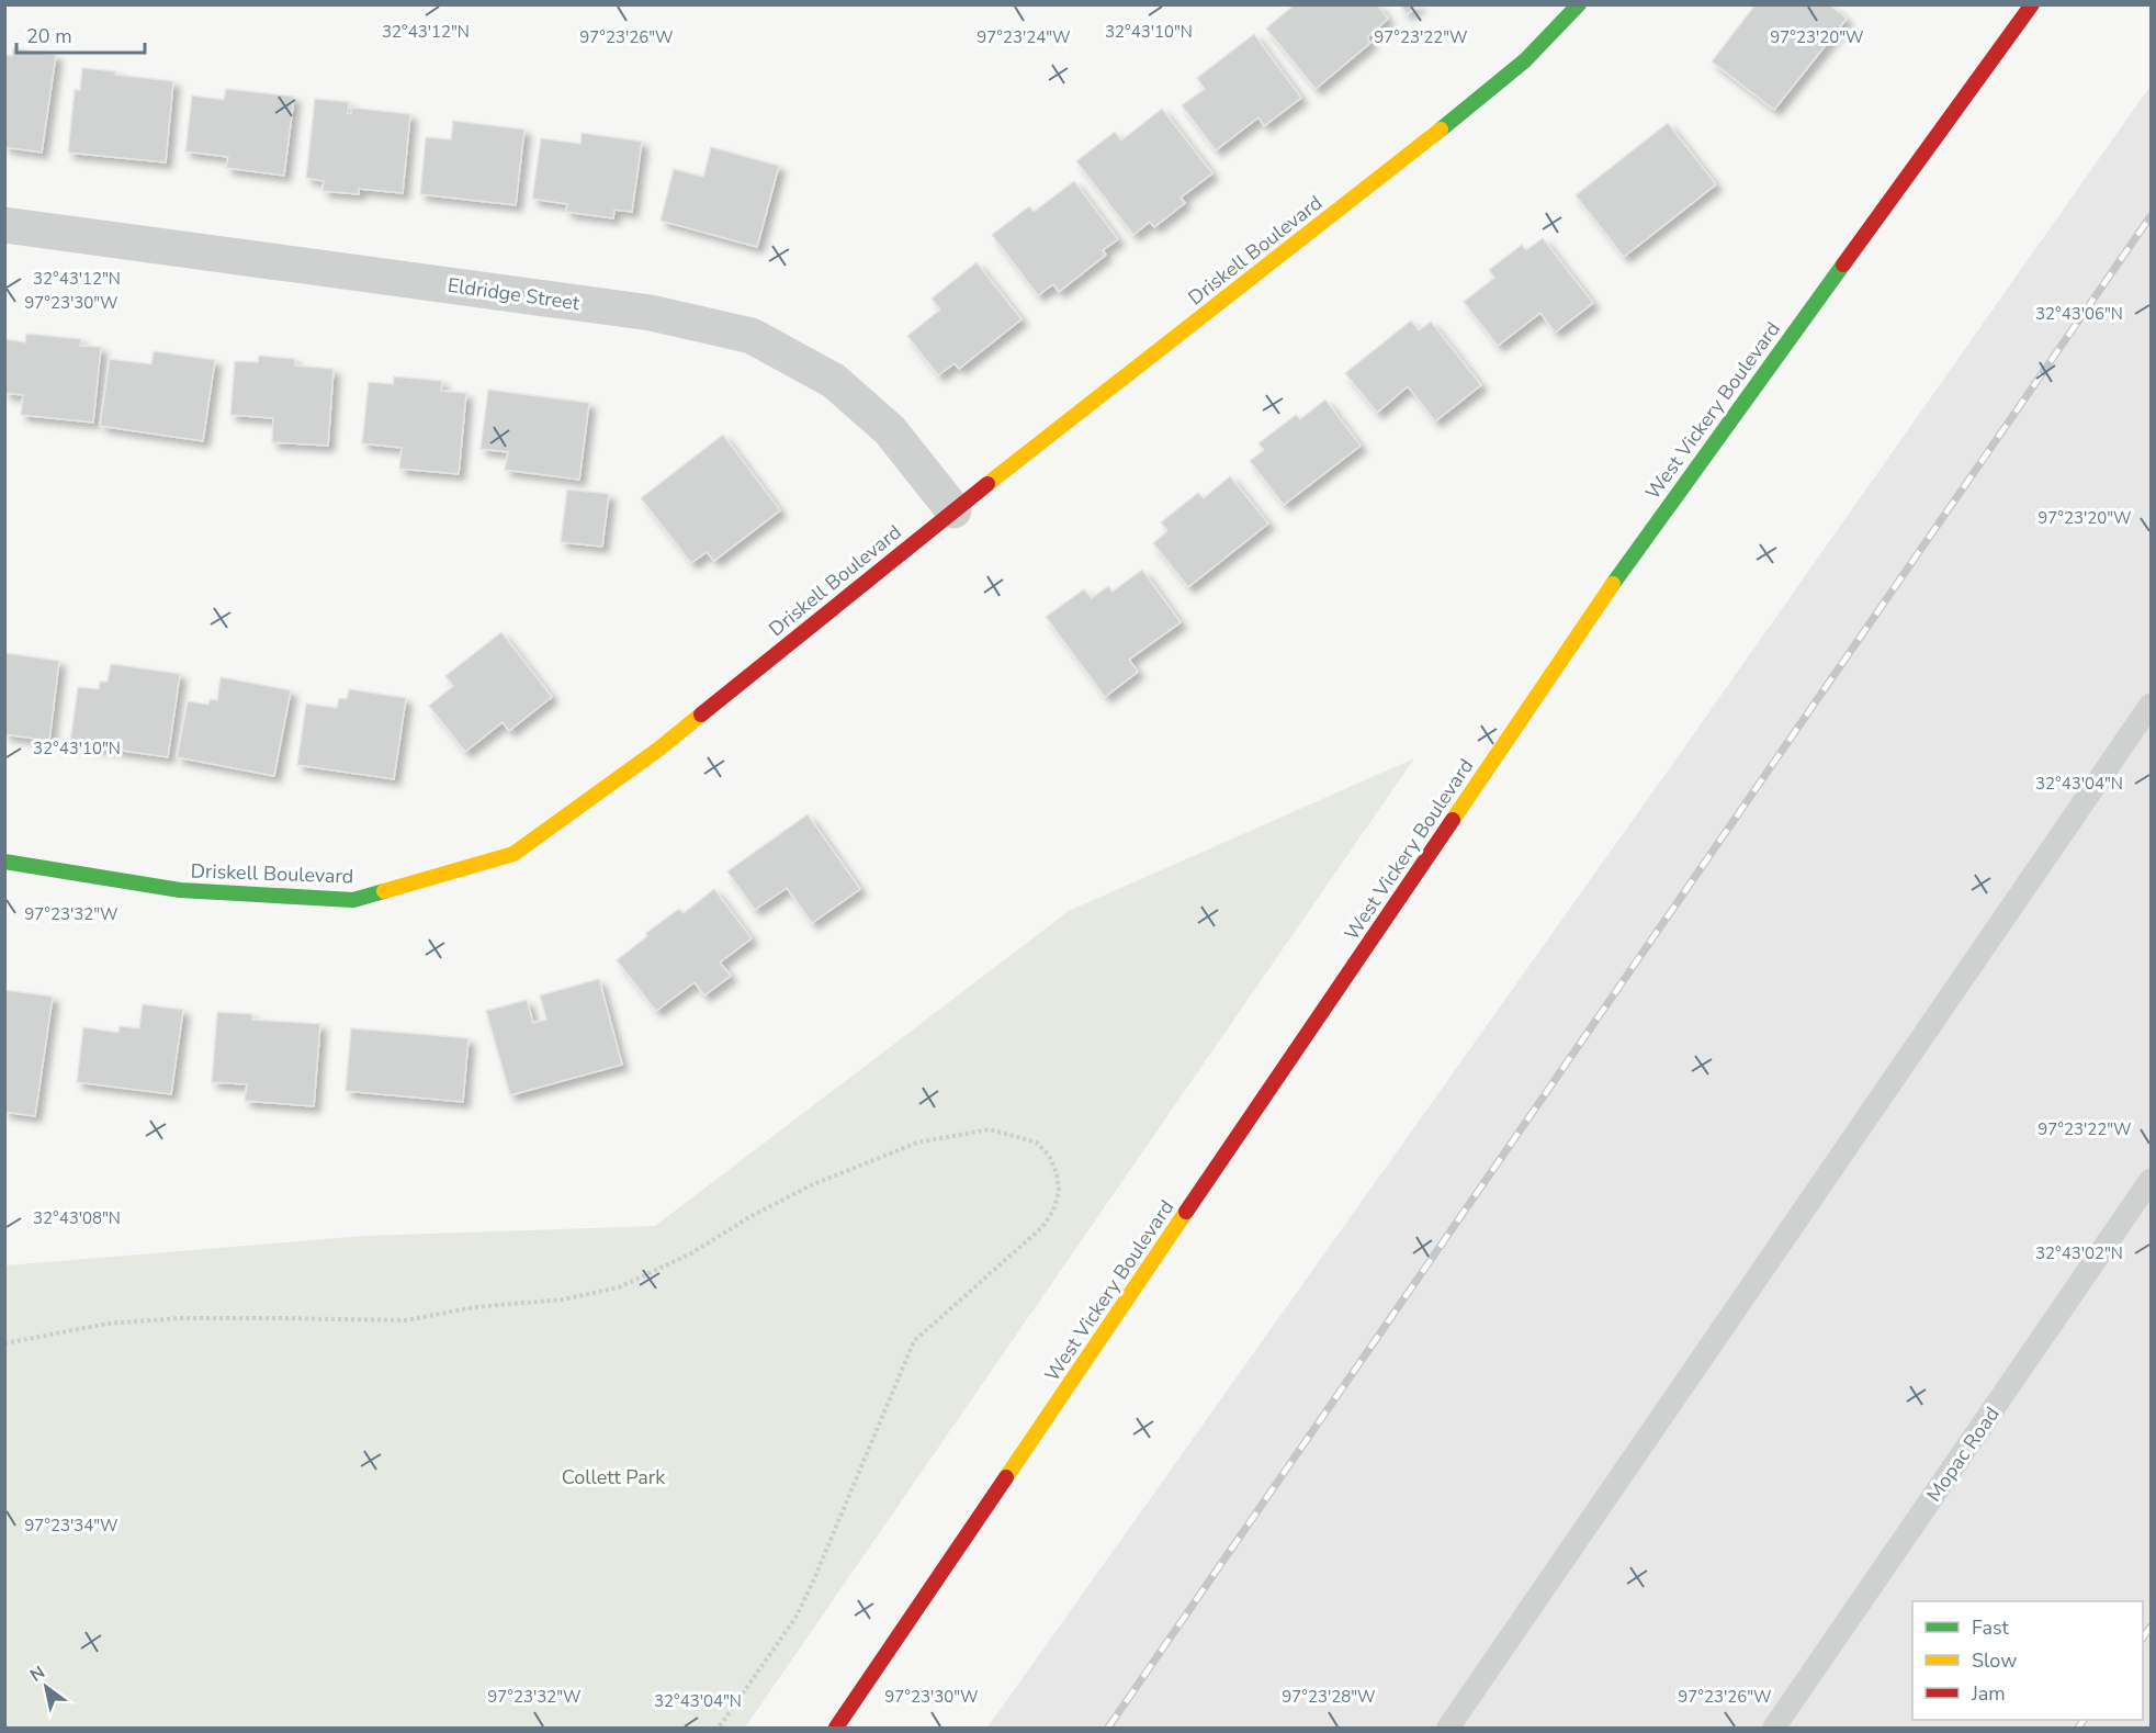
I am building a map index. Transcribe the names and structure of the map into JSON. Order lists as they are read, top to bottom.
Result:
{
  "streets": {
    "main road": ["Driskell Boulevard", "West Vickery Boulevard"],
    "street": ["Eldridge Street"],
    "lane": ["Mopac Road"]
  },
  "crossings": [
    ["Driskell Boulevard", "Eldridge Street"]
  ],
  "parks": ["Collett Park"],
  "legend": ["Fast", "Slow", "Jam"],
  "scale_bar": "20 m",
  "north": "top left",
  "coordinates": [
    "32°43'12\"N",
    "32°43'10\"N",
    "97°23'26\"W",
    "97°23'24\"W",
    "97°23'22\"W",
    "97°23'20\"W",
    "97°23'30\"W",
    "32°43'06\"N",
    "32°43'04\"N",
    "97°23'32\"W",
    "32°43'08\"N",
    "32°43'02\"N",
    "97°23'34\"W",
    "97°23'28\"W"
  ]
}
